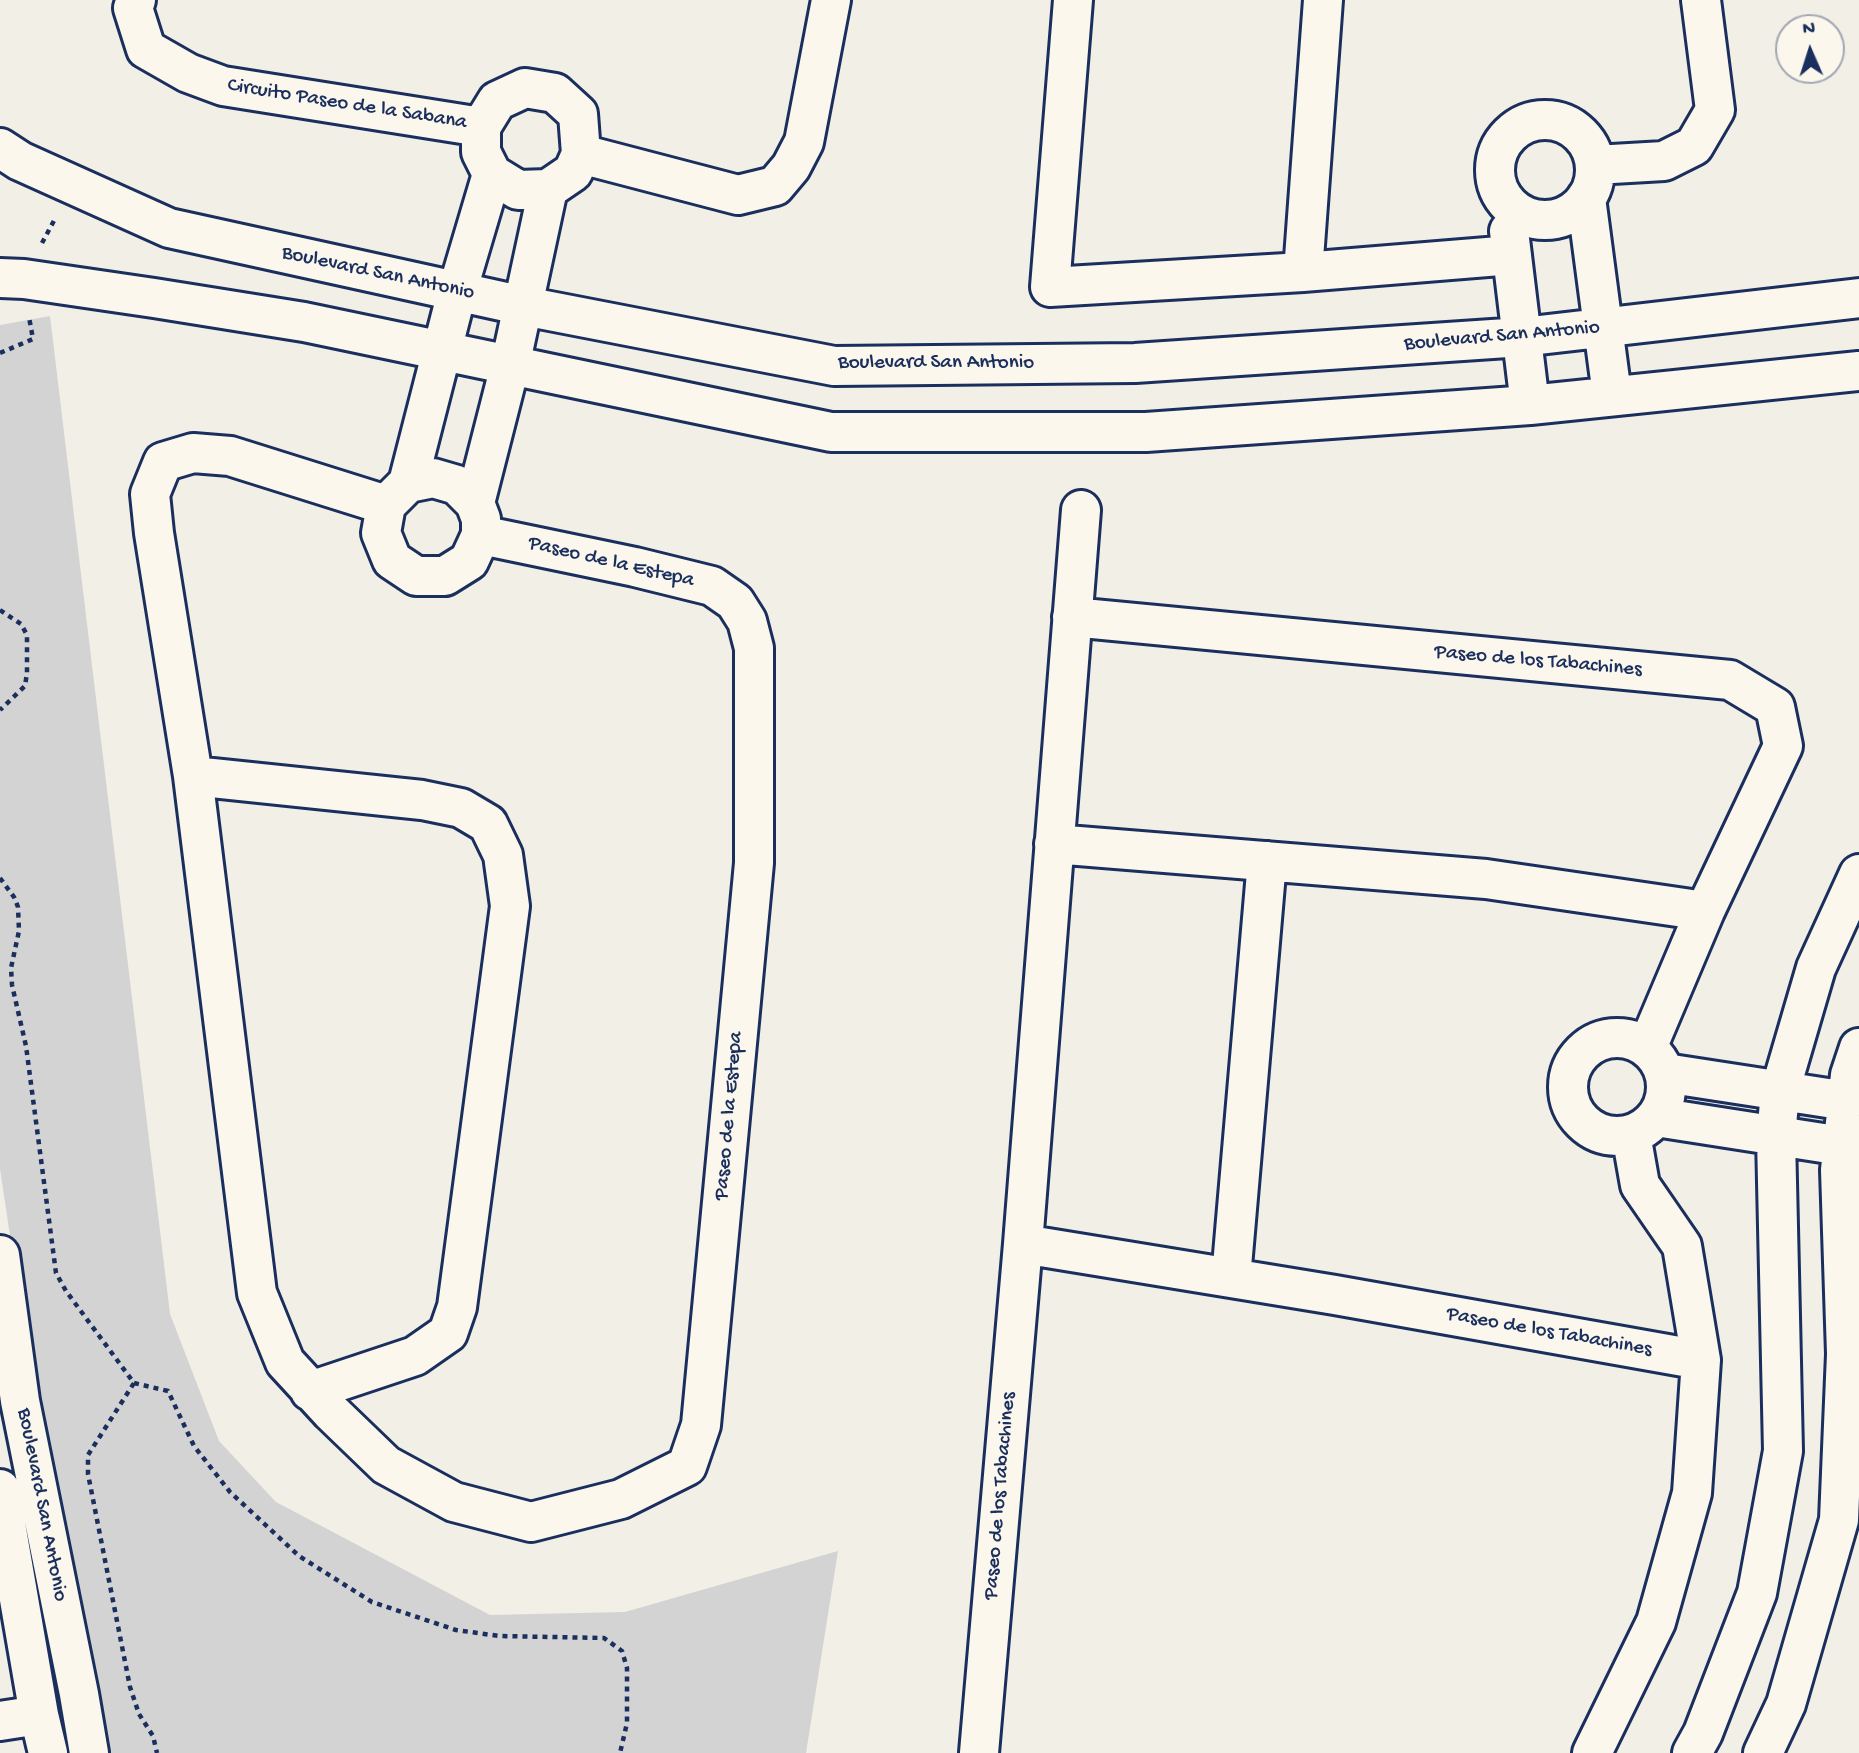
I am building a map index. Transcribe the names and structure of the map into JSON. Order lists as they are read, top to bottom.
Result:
{
  "streets": {
    "street": [
      "Circuito Paseo de la Sabana",
      "Boulevard San Antonio",
      "Paseo de la Estepa",
      "Paseo de los Tabachines"
    ]
  },
  "north": "top"
}
